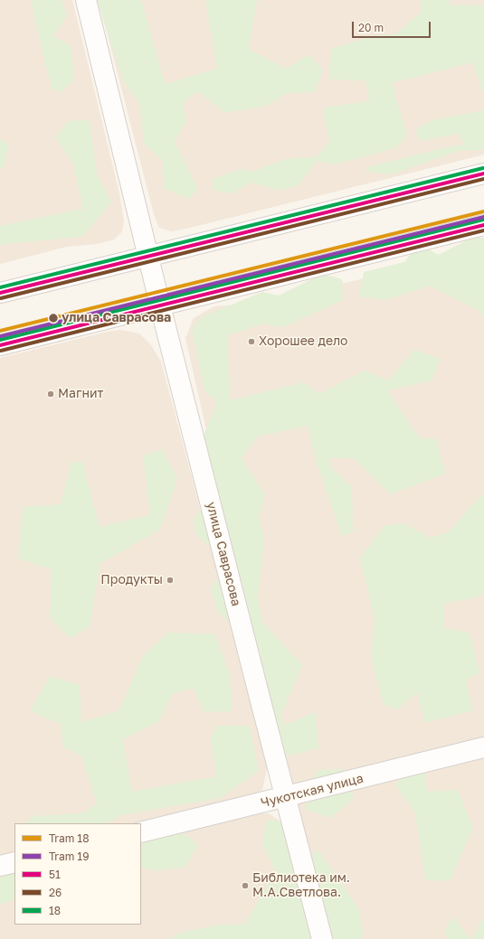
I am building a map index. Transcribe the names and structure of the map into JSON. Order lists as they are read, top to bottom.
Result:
{
  "streets": {
    "street": ["улица Саврасова", "Чукотская улица"]
  },
  "crossings": [
    ["улица Саврасова", "Чукотская улица"]
  ],
  "places": [
    "улица Саврасова",
    "Хорошее дело",
    "Магнит",
    "Продукты",
    "Библиотека им. М.А.Светлова."
  ],
  "lines": [
    "transit line 18",
    "transit line 51",
    "transit line 26",
    "tram line 18",
    "tram line 19"
  ],
  "legend": [
    "Tram 18",
    "Tram 19",
    "51",
    "26",
    "18"
  ],
  "scale_bar": "20 m"
}
